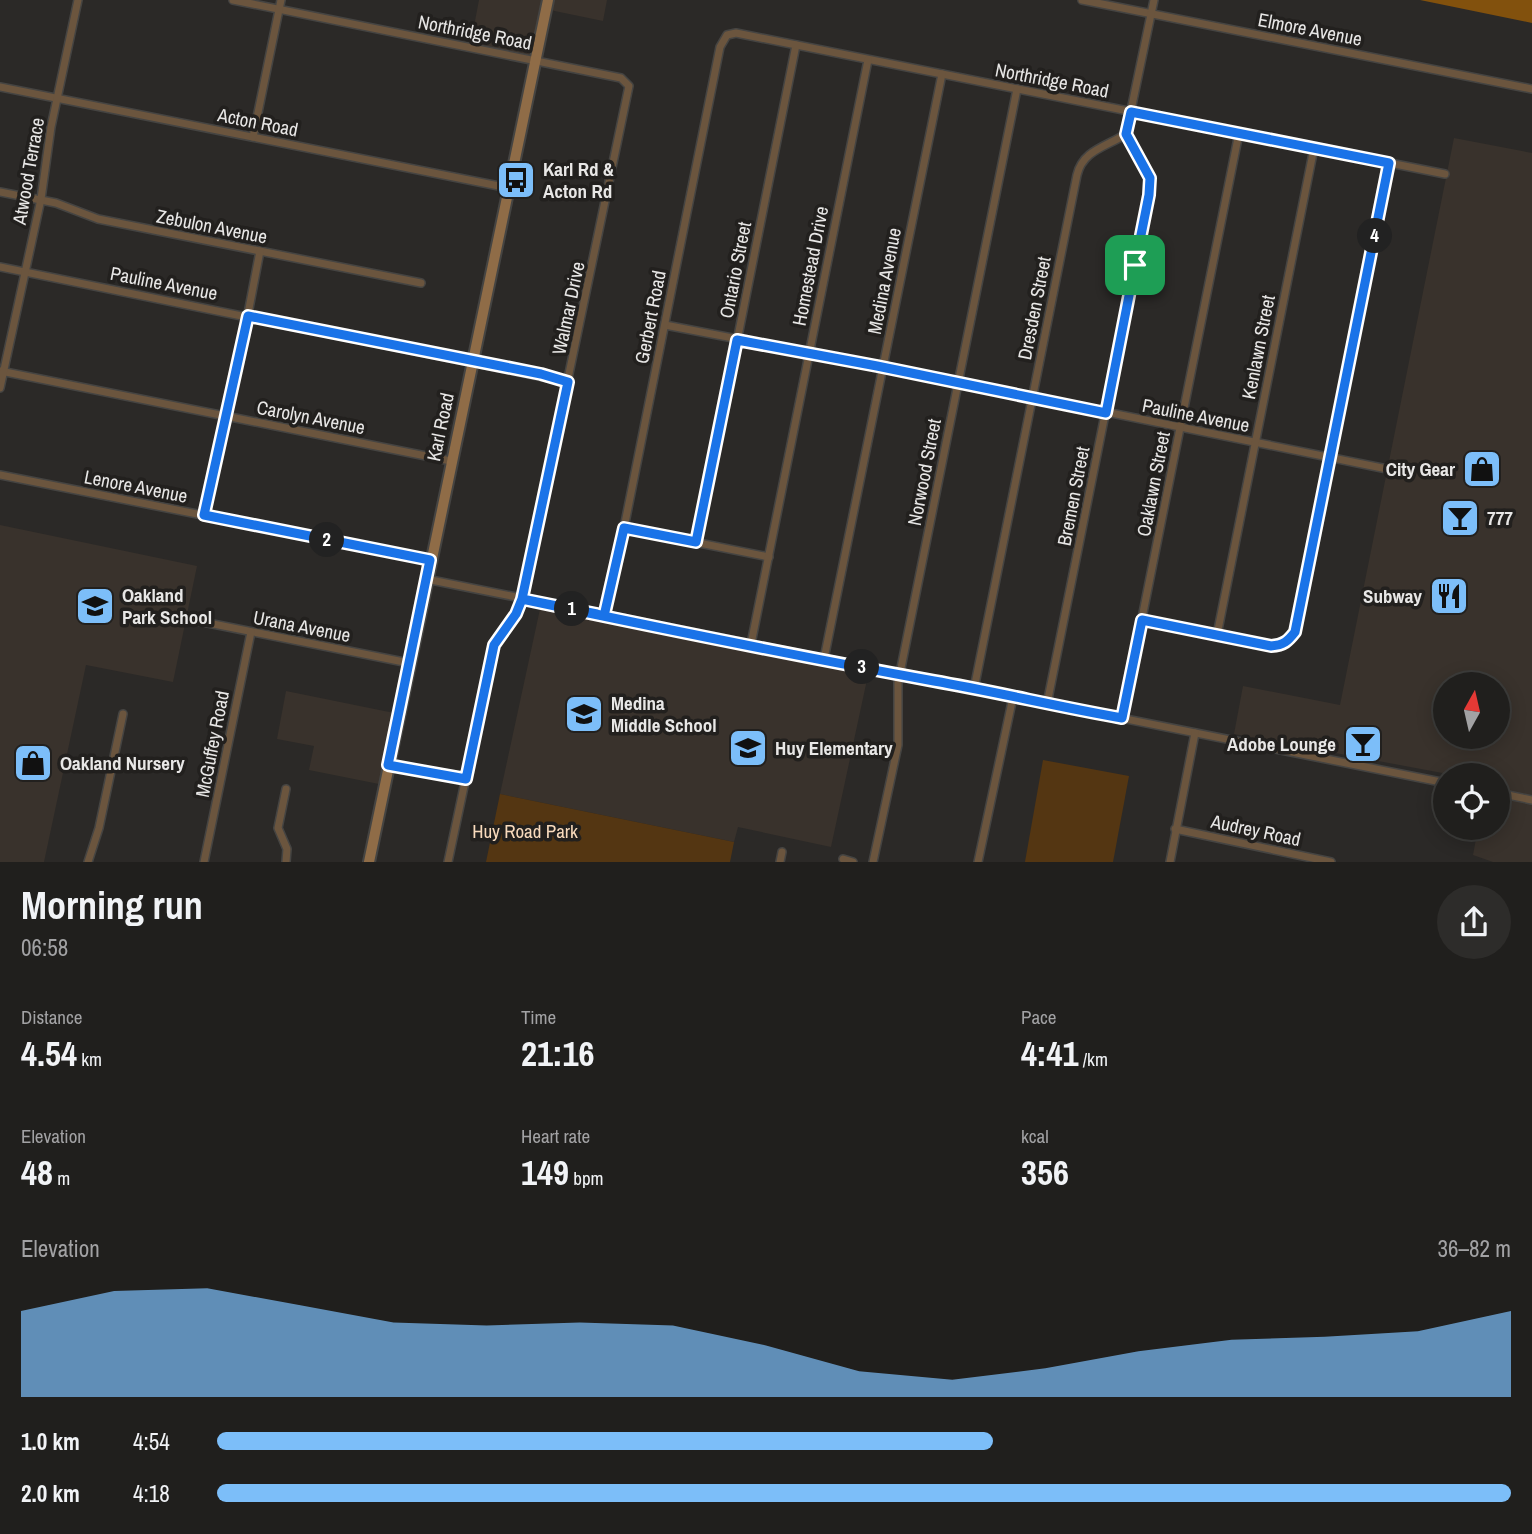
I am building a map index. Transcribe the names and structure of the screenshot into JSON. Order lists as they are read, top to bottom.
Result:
{
  "streets": {
    "main road": ["Karl Road"],
    "street": [
      "Elmore Avenue",
      "Northridge Road",
      "Acton Road",
      "Atwood Terrace",
      "Zebulon Avenue",
      "Homestead Drive",
      "Ontario Street",
      "Medina Avenue",
      "Pauline Avenue",
      "Walmar Drive",
      "Dresden Street",
      "Gerbert Road",
      "Kenlawn Street",
      "Carolyn Avenue",
      "Norwood Street",
      "Oaklawn Street",
      "Lenore Avenue",
      "Bremen Street",
      "Urana Avenue",
      "McGuffey Road",
      "Audrey Road"
    ]
  },
  "crossings": [
    ["Northridge Road", "Homestead Drive"],
    ["Northridge Road", "Ontario Street"],
    ["Northridge Road", "Medina Avenue"],
    ["Northridge Road", "Walmar Drive"],
    ["Northridge Road", "Gerbert Road"],
    ["Northridge Road", "Kenlawn Street"],
    ["Northridge Road", "Karl Road"],
    ["Northridge Road", "Norwood Street"],
    ["Northridge Road", "Oaklawn Street"],
    ["Acton Road", "Atwood Terrace"],
    ["Acton Road", "Karl Road"],
    ["Atwood Terrace", "Zebulon Avenue"],
    ["Atwood Terrace", "Pauline Avenue"],
    ["Atwood Terrace", "Carolyn Avenue"],
    ["Homestead Drive", "Pauline Avenue"],
    ["Ontario Street", "Pauline Avenue"],
    ["Medina Avenue", "Pauline Avenue"],
    ["Pauline Avenue", "Walmar Drive"],
    ["Pauline Avenue", "Dresden Street"],
    ["Pauline Avenue", "Gerbert Road"],
    ["Pauline Avenue", "Kenlawn Street"],
    ["Pauline Avenue", "Karl Road"],
    ["Pauline Avenue", "Norwood Street"],
    ["Pauline Avenue", "Oaklawn Street"],
    ["Pauline Avenue", "Bremen Street"],
    ["Dresden Street", "Bremen Street"],
    ["Carolyn Avenue", "Karl Road"],
    ["Karl Road", "Lenore Avenue"],
    ["Karl Road", "Urana Avenue"],
    ["Urana Avenue", "McGuffey Road"]
  ],
  "parks": ["Huy Road Park"],
  "places": {
    "bus stop": ["Karl Rd & Acton Rd"],
    "shop": ["City Gear", "Oakland Nursery"],
    "bar": ["777", "Adobe Lounge"],
    "restaurant": ["Subway"],
    "school or university": ["Oakland Park School", "Medina Middle School", "Huy Elementary"]
  },
  "north": "top",
  "page": {
    "pins": [
      "4",
      "2",
      "1",
      "3"
    ],
    "heading": ["Morning run", "06:58"],
    "stats": [
      ["Distance", "4.54 km"],
      ["Time", "21:16"],
      ["Pace", "4:41 /km"],
      ["Elevation", "48 m"],
      ["Heart rate", "149 bpm"],
      ["kcal", "356"]
    ],
    "chart": ["Elevation", "36–82 m"],
    "list": [
      {
        "name": "1.0 km",
        "note": "4:54"
      },
      {
        "name": "2.0 km",
        "note": "4:18"
      }
    ]
  }
}
